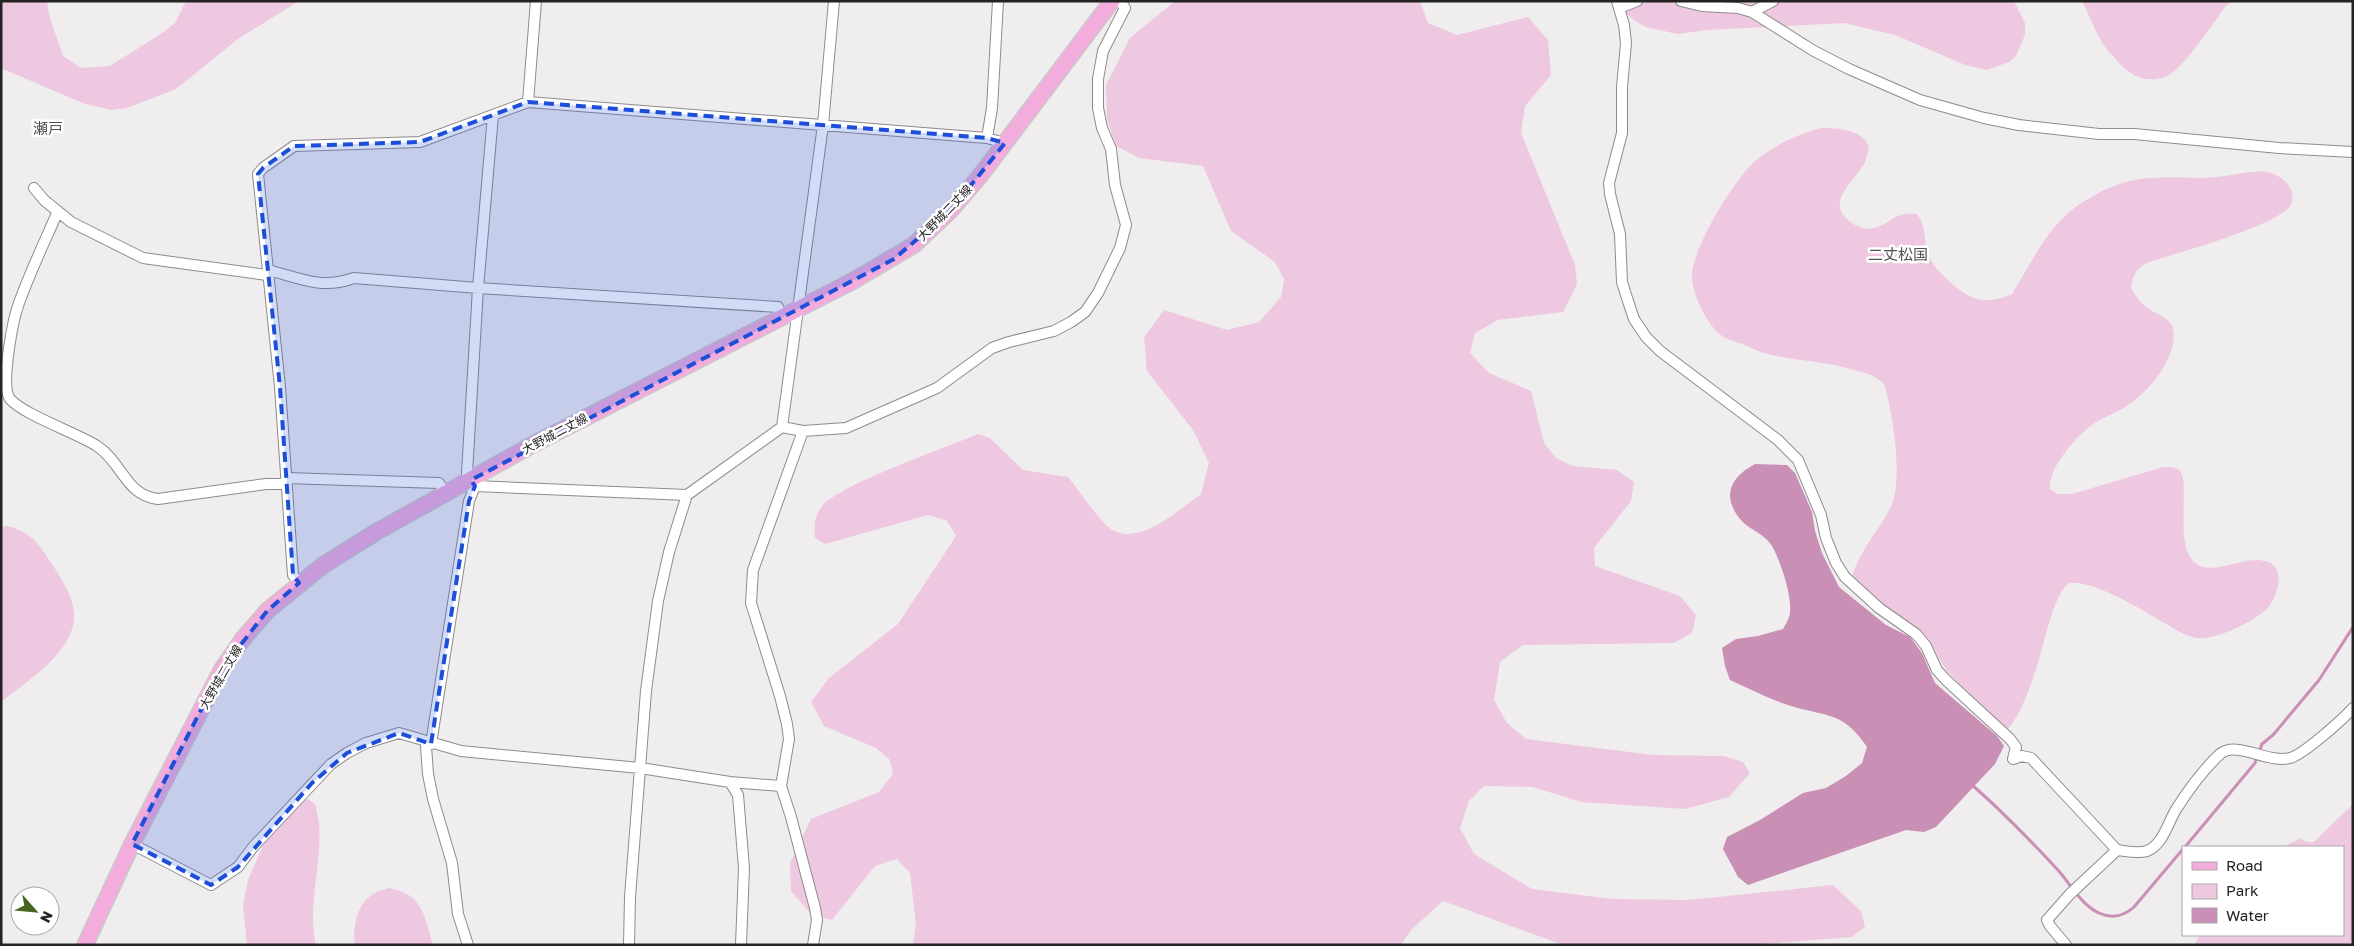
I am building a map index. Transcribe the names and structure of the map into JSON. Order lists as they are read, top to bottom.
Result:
{
  "streets": {
    "main road": ["大野城二丈線"]
  },
  "districts": ["瀬戸", "二丈松国"],
  "legend": ["Road", "Park", "Water"],
  "north": "bottom right"
}
